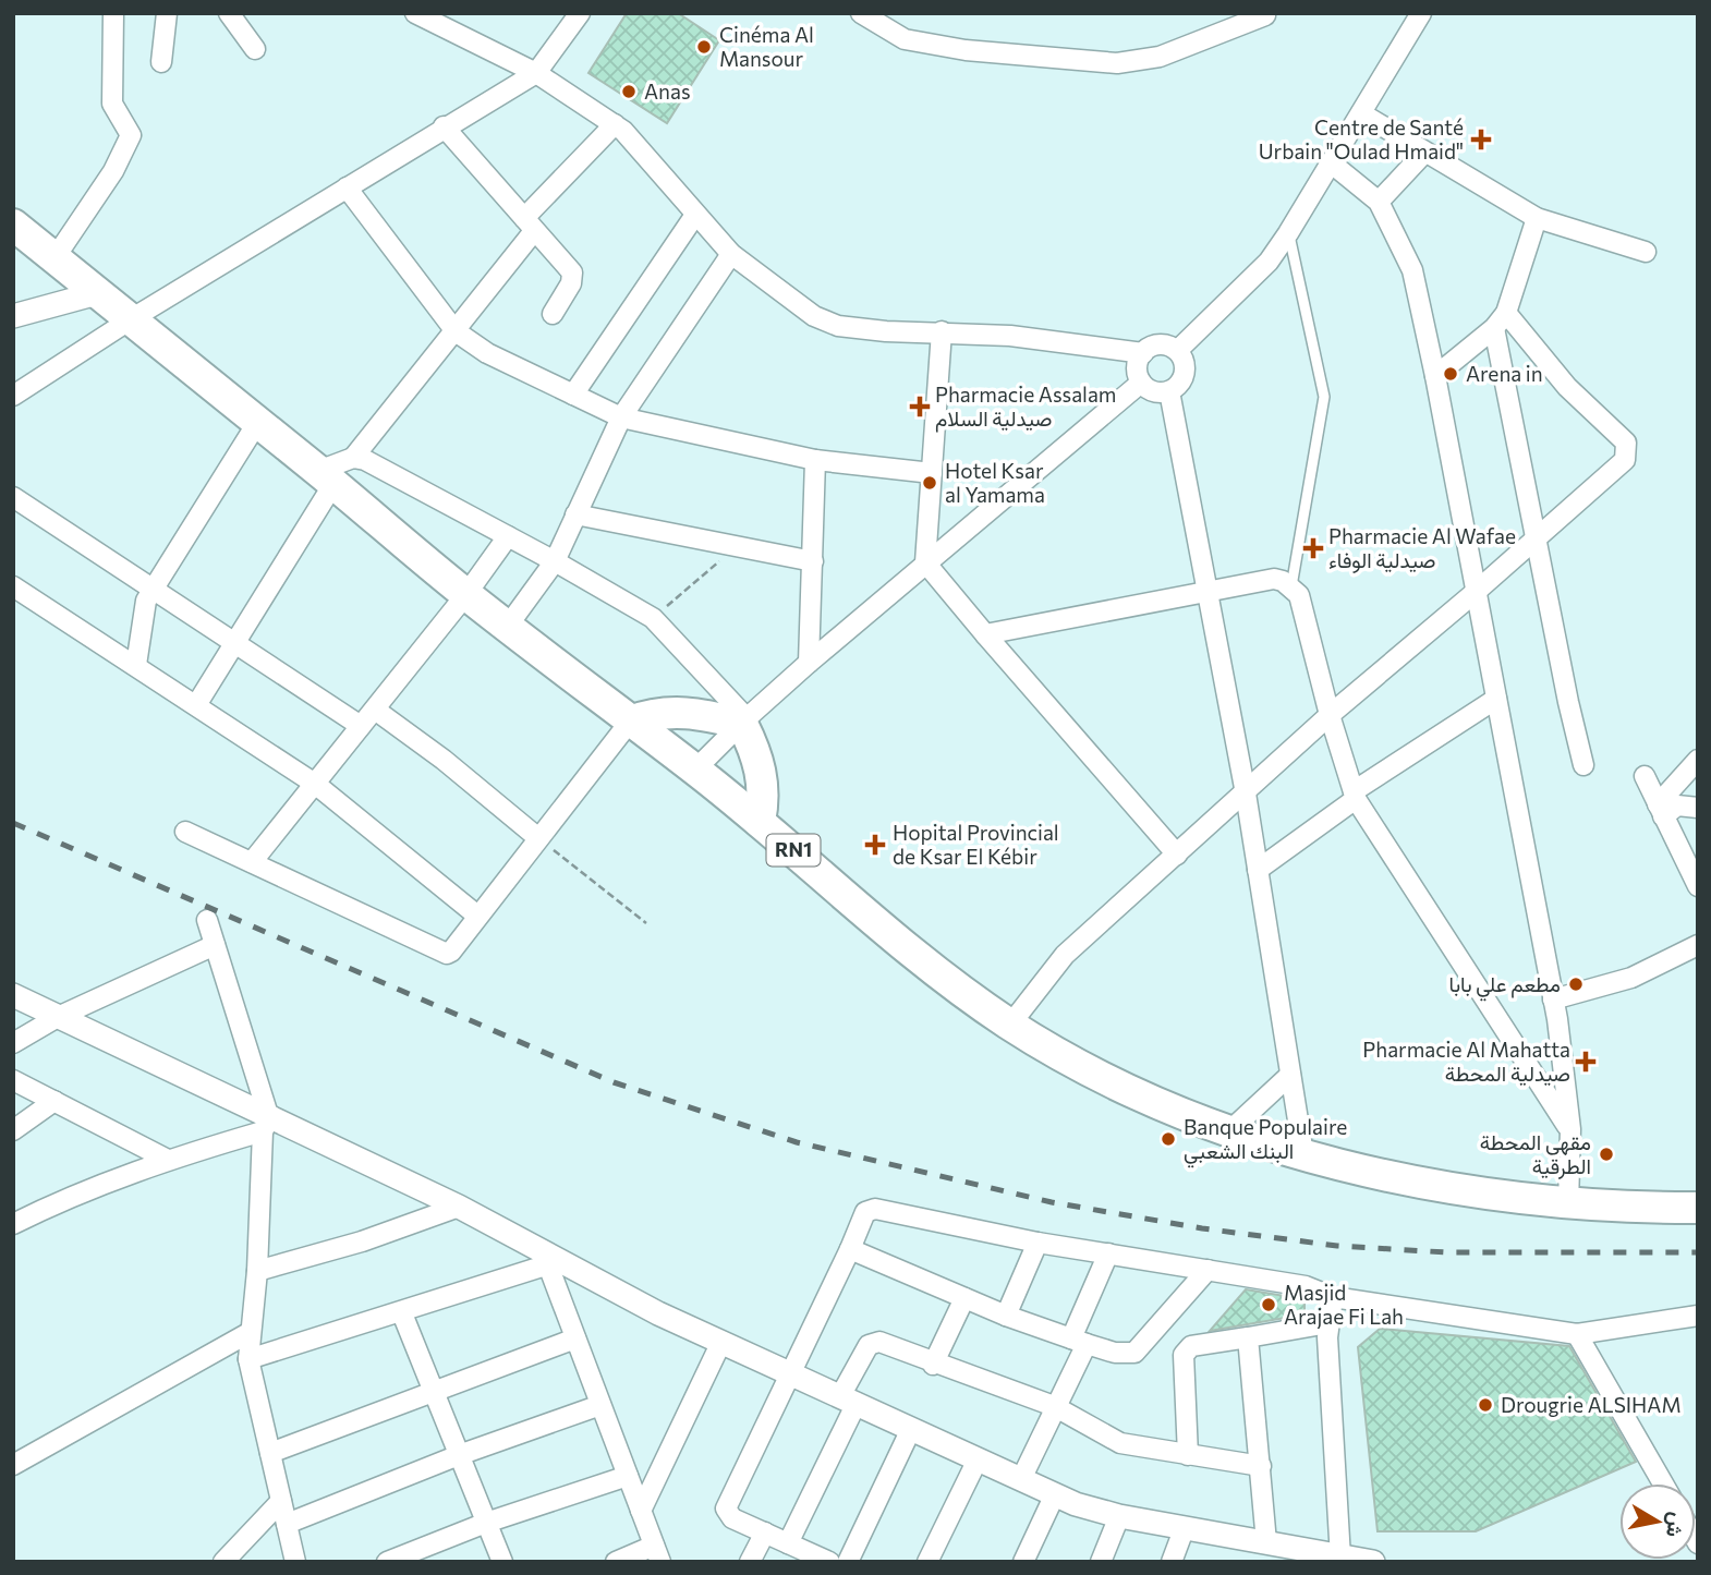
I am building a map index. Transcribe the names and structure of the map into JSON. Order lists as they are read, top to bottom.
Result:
{
  "streets": {
    "main road": ["RN1"]
  },
  "places": {
    "other": [
      "Cinéma Al Mansour",
      "Anas",
      "Arena in",
      "Hotel Ksar al Yamama",
      "مطعم علي بابا",
      "Banque Populaire البنك الشعبي",
      "مقهى المحطة الطرقية",
      "Masjid Arajae Fi Lah",
      "Drougrie ALSIHAM"
    ],
    "health": [
      "Centre de Santé Urbain \"Oulad Hmaid\"",
      "Pharmacie Assalam صيدلية السلام",
      "Pharmacie Al Wafae صيدلية الوفاء",
      "Hopital Provincial de Ksar El Kébir",
      "Pharmacie Al Mahatta صيدلية المحطة"
    ]
  },
  "north": "right"
}
